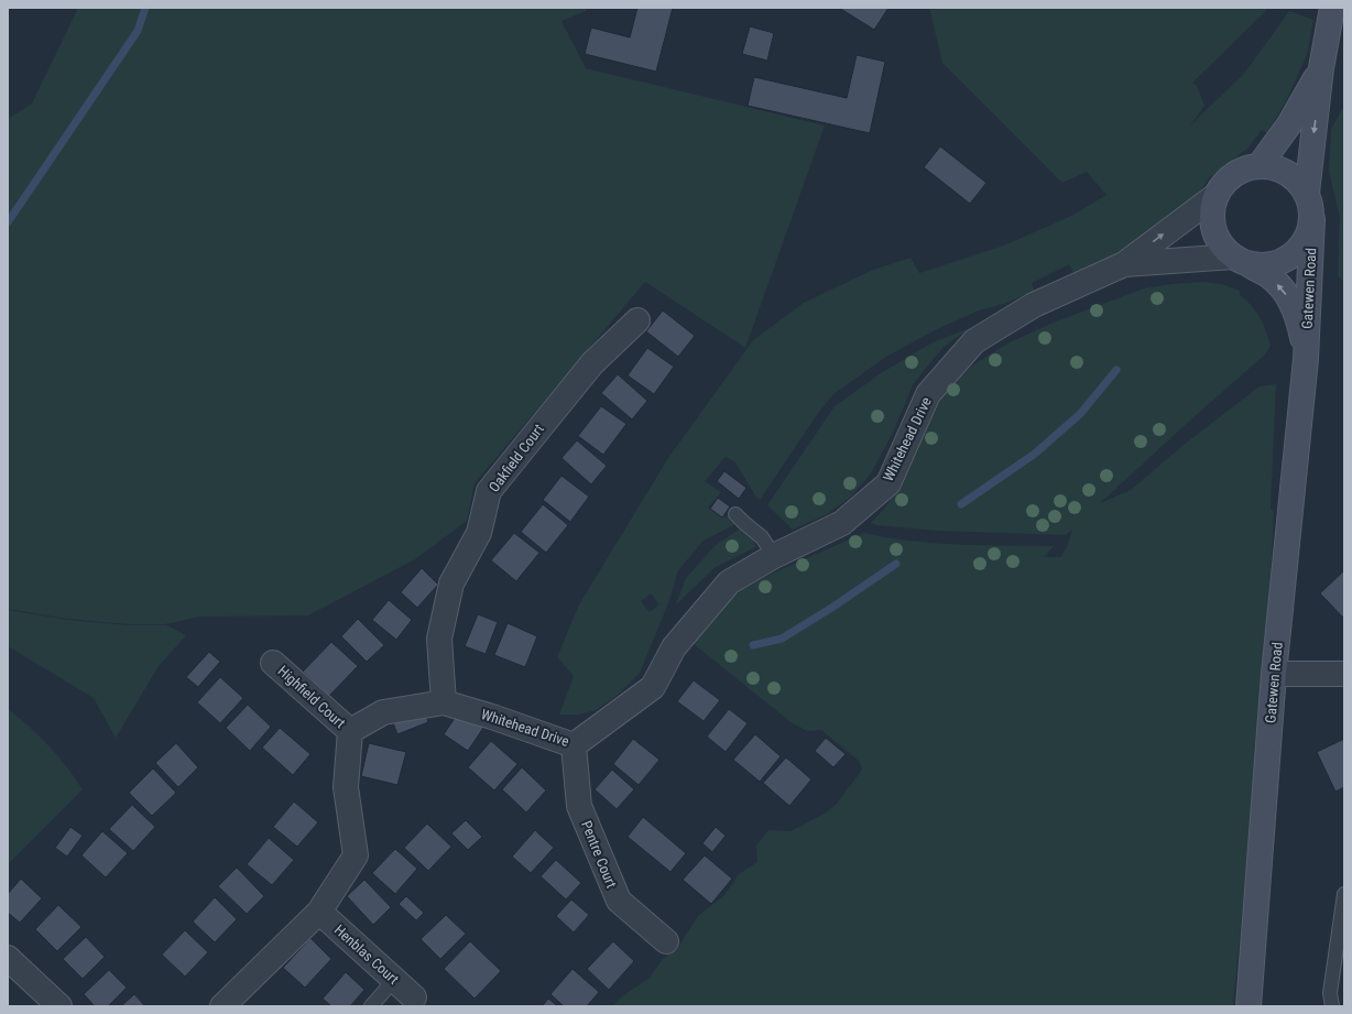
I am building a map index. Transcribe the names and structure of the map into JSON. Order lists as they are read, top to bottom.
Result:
{
  "streets": {
    "main road": ["Gatewen Road"],
    "street": [
      "Whitehead Drive",
      "Oakfield Court",
      "Highfield Court",
      "Pentre Court",
      "Henblas Court"
    ]
  },
  "crossings": [
    ["Gatewen Road", "Whitehead Drive"],
    ["Whitehead Drive", "Oakfield Court"],
    ["Whitehead Drive", "Highfield Court"],
    ["Whitehead Drive", "Pentre Court"]
  ]
}
